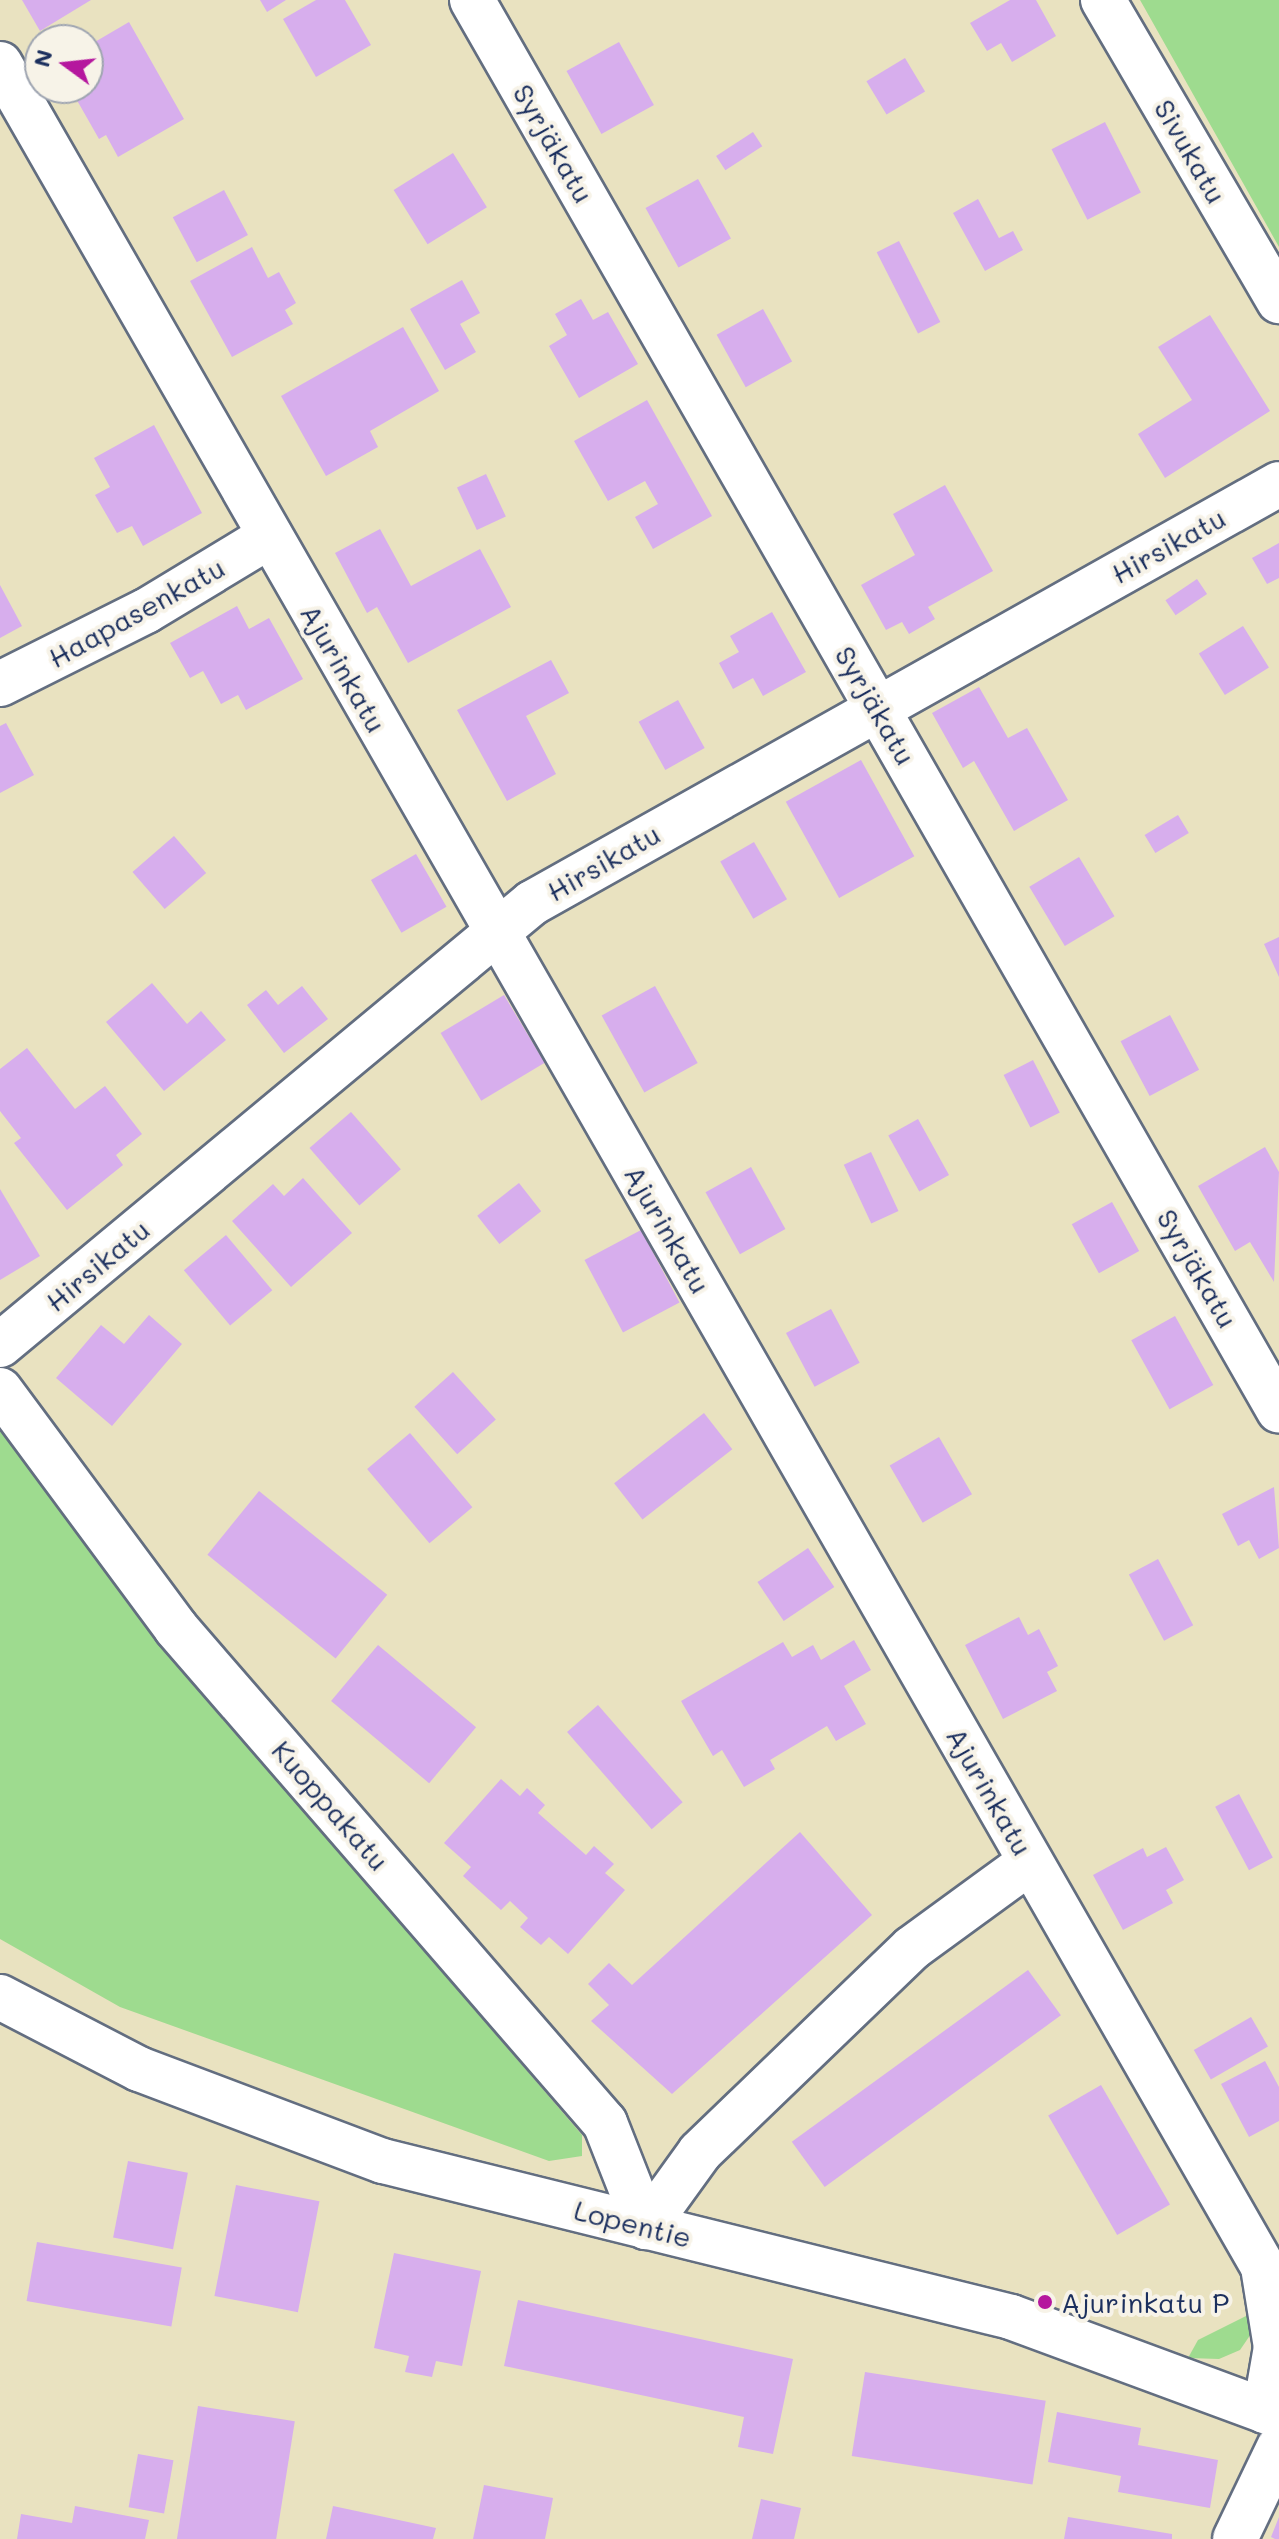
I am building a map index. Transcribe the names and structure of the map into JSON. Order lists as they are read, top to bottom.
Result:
{
  "streets": {
    "street": [
      "Syrjäkatu",
      "Sivukatu",
      "Hirsikatu",
      "Haapasenkatu",
      "Ajurinkatu",
      "Kuoppakatu",
      "Lopentie"
    ]
  },
  "crossings": [
    ["Syrjäkatu", "Hirsikatu"],
    ["Hirsikatu", "Ajurinkatu"],
    ["Haapasenkatu", "Ajurinkatu"],
    ["Ajurinkatu", "Lopentie"],
    ["Kuoppakatu", "Lopentie"]
  ],
  "places": ["Ajurinkatu P"],
  "north": "left"
}
